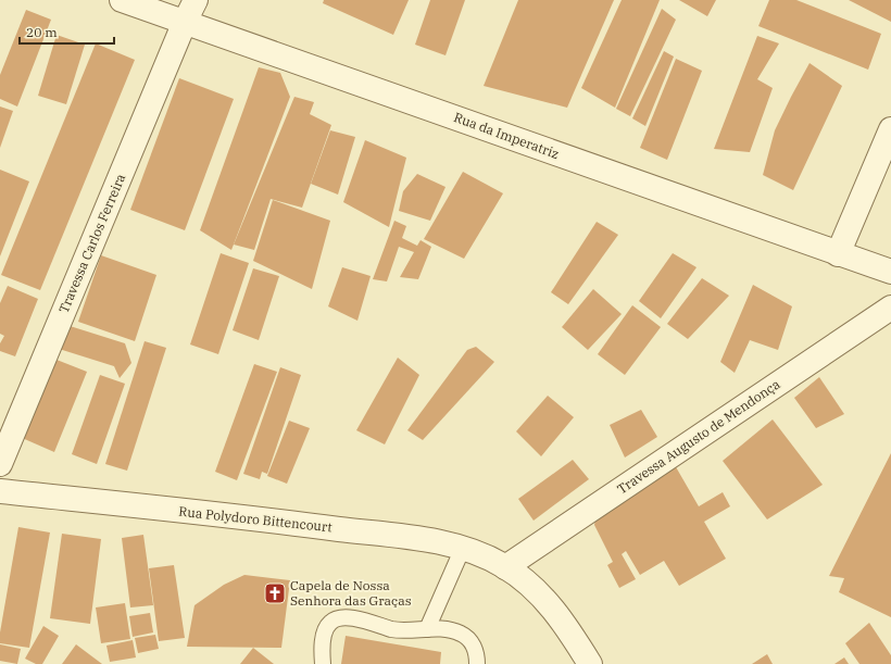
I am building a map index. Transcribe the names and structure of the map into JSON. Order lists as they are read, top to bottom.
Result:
{
  "streets": {
    "street": [
      "Rua da Imperatriz",
      "Travessa Carlos Ferreira",
      "Travessa Augusto de Mendonça",
      "Rua Polydoro Bittencourt"
    ]
  },
  "crossings": [
    ["Rua da Imperatriz", "Travessa Carlos Ferreira"],
    ["Travessa Augusto de Mendonça", "Rua Polydoro Bittencourt"]
  ],
  "places": {
    "church": ["Capela de Nossa Senhora das Graças"]
  },
  "scale_bar": "20 m"
}
